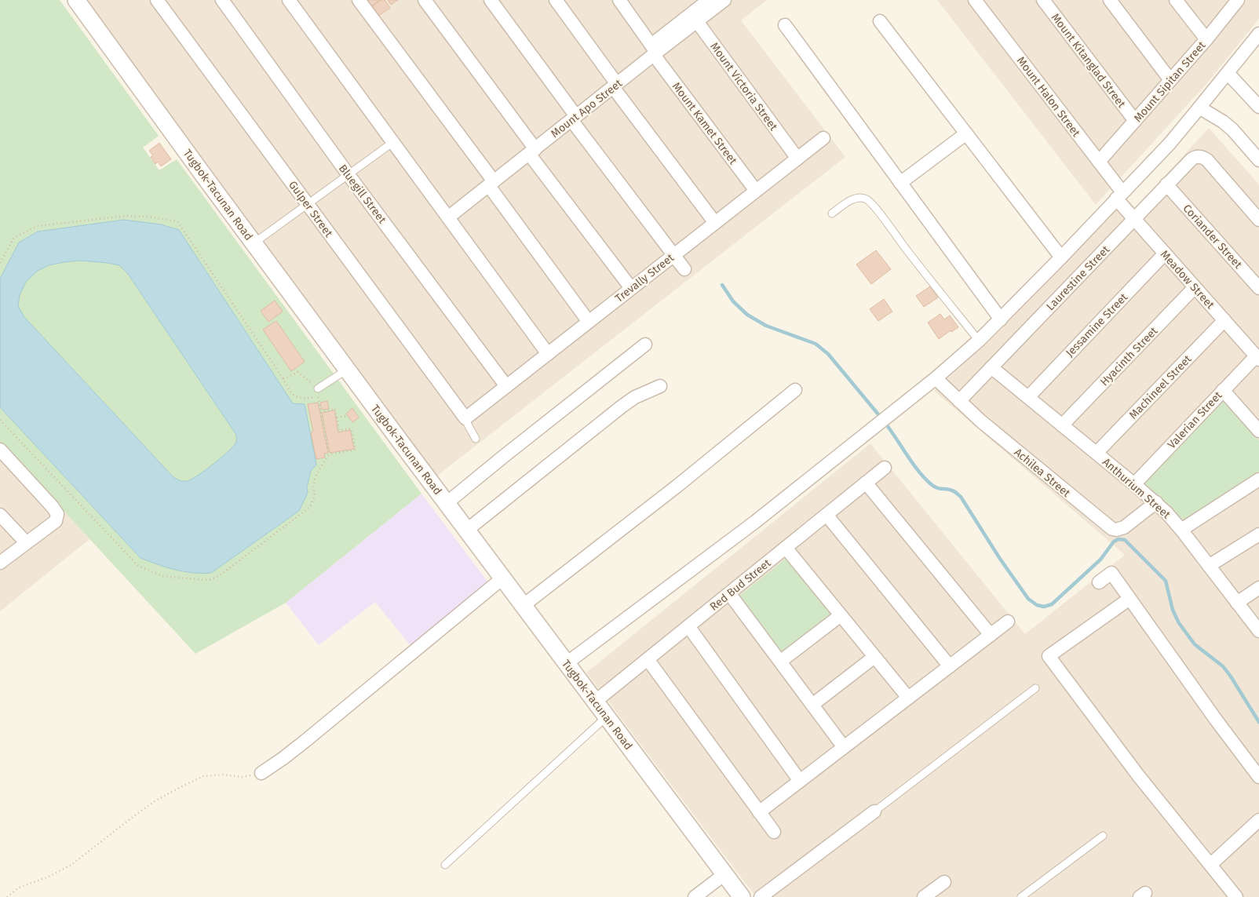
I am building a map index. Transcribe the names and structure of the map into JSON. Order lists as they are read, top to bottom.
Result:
{
  "streets": {
    "street": [
      "Mount Kitanglad Street",
      "Mount Sipitan Street",
      "Mount Victoria Street",
      "Mount Halon Street",
      "Mount Apo Street",
      "Mount Kamet Street",
      "Bluegill Street",
      "Tugbok-Tacunan Road",
      "Gulper Street",
      "Coriander Street",
      "Trevally Street",
      "Laurestine Street",
      "Meadow Street",
      "Jessamine Street",
      "Hyacinth Street",
      "Machineel Street",
      "Valerian Street",
      "Achilea Street",
      "Anthurium Street",
      "Red Bud Street"
    ]
  },
  "crossings": [
    ["Mount Kitanglad Street", "Mount Sipitan Street"],
    ["Mount Sipitan Street", "Mount Halon Street"],
    ["Mount Victoria Street", "Mount Apo Street"],
    ["Mount Victoria Street", "Trevally Street"],
    ["Mount Halon Street", "Meadow Street"],
    ["Mount Apo Street", "Mount Kamet Street"],
    ["Mount Kamet Street", "Trevally Street"],
    ["Bluegill Street", "Trevally Street"],
    ["Tugbok-Tacunan Road", "Red Bud Street"],
    ["Gulper Street", "Trevally Street"],
    ["Coriander Street", "Laurestine Street"],
    ["Laurestine Street", "Meadow Street"],
    ["Laurestine Street", "Achilea Street"],
    ["Laurestine Street", "Anthurium Street"],
    ["Meadow Street", "Jessamine Street"],
    ["Meadow Street", "Hyacinth Street"],
    ["Meadow Street", "Machineel Street"],
    ["Meadow Street", "Valerian Street"],
    ["Jessamine Street", "Anthurium Street"],
    ["Hyacinth Street", "Anthurium Street"],
    ["Machineel Street", "Anthurium Street"],
    ["Valerian Street", "Anthurium Street"],
    ["Achilea Street", "Anthurium Street"]
  ]
}
